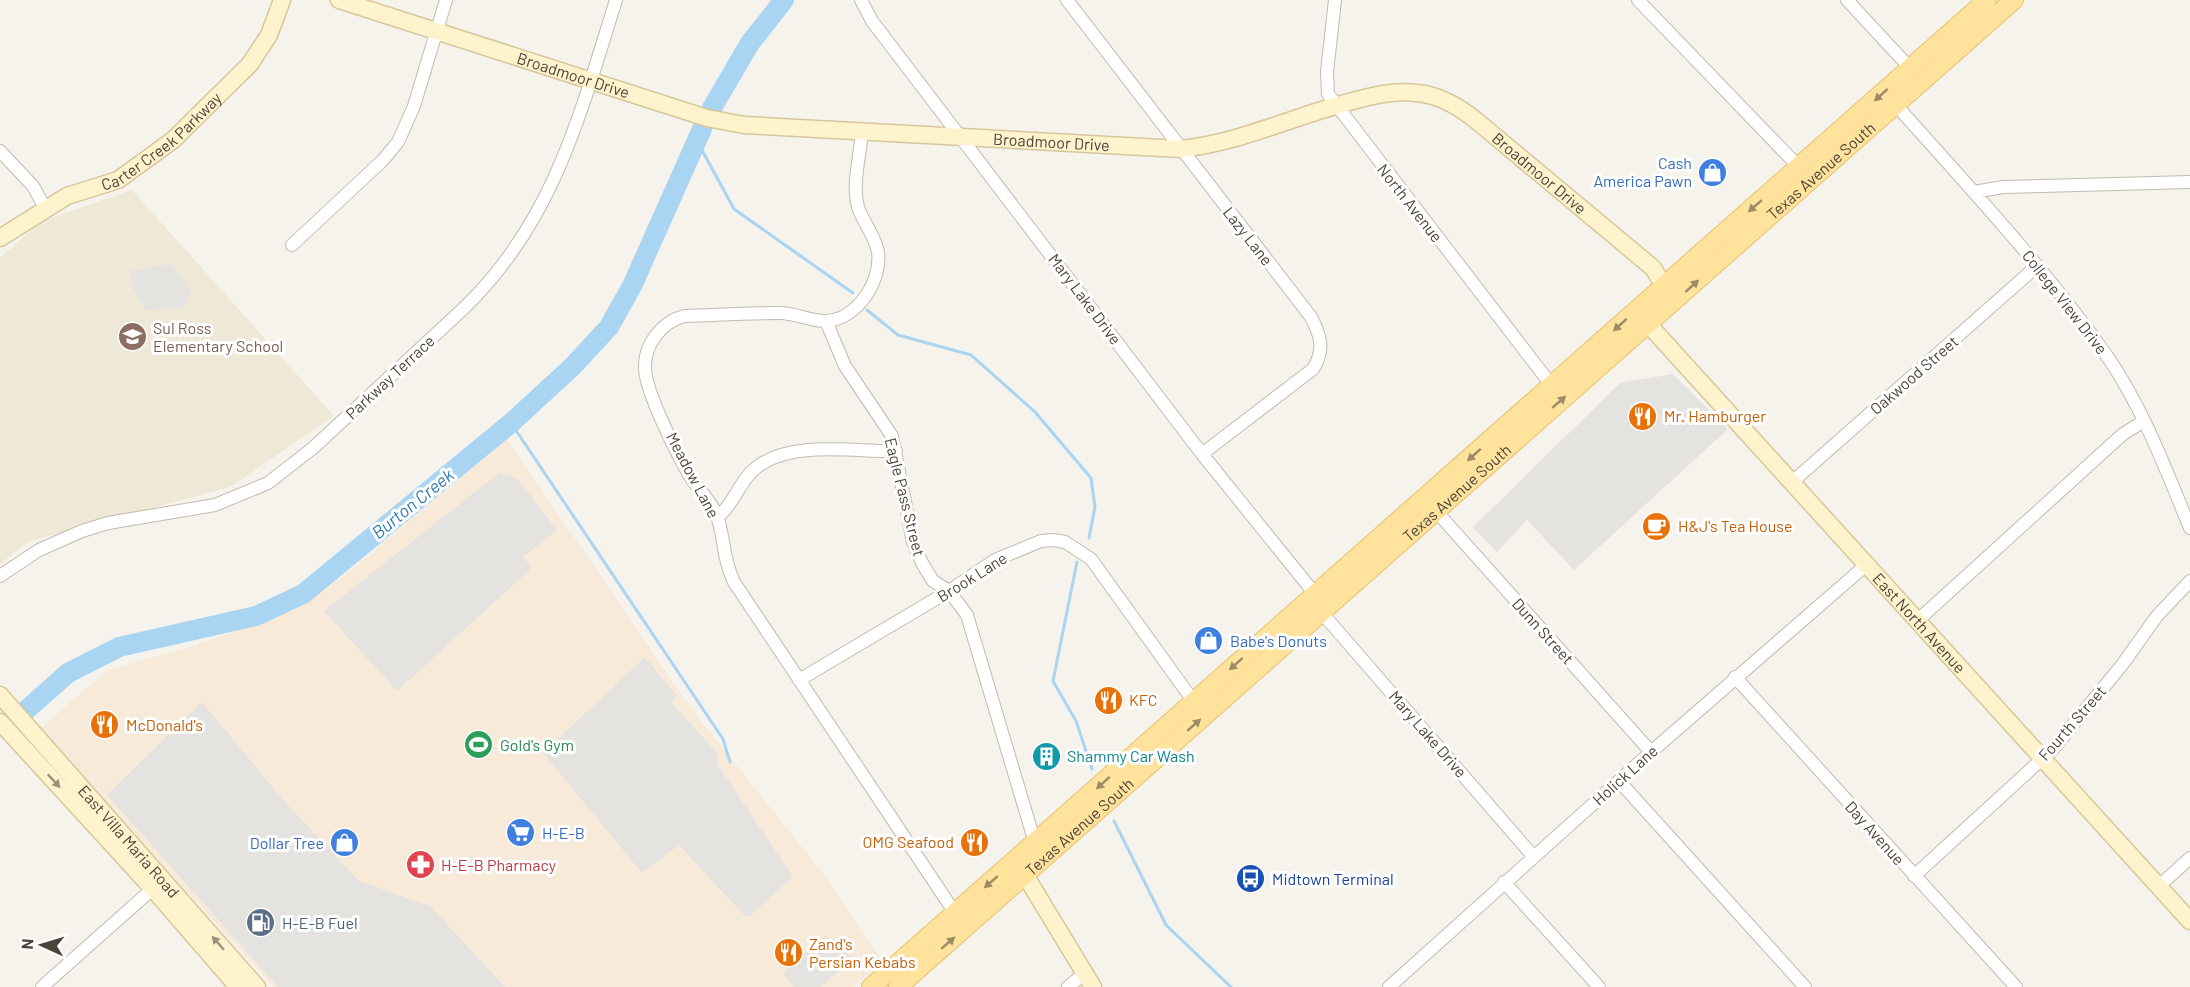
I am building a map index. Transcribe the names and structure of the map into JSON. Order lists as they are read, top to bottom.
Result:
{
  "streets": {
    "main road": ["Texas Avenue South"],
    "street": [
      "Broadmoor Drive",
      "Carter Creek Parkway",
      "North Avenue",
      "Lazy Lane",
      "Mary Lake Drive",
      "College View Drive",
      "Oakwood Street",
      "Parkway Terrace",
      "Meadow Lane",
      "Eagle Pass Street",
      "Brook Lane",
      "East North Avenue",
      "Dunn Street",
      "Fourth Street",
      "Holick Lane",
      "Day Avenue",
      "East Villa Maria Road"
    ]
  },
  "crossings": [
    ["Broadmoor Drive", "Texas Avenue South"],
    ["Broadmoor Drive", "North Avenue"],
    ["Broadmoor Drive", "Lazy Lane"],
    ["Broadmoor Drive", "Mary Lake Drive"],
    ["Broadmoor Drive", "Parkway Terrace"],
    ["Texas Avenue South", "North Avenue"],
    ["Texas Avenue South", "Mary Lake Drive"],
    ["Texas Avenue South", "College View Drive"],
    ["Texas Avenue South", "Meadow Lane"],
    ["Texas Avenue South", "Eagle Pass Street"],
    ["Texas Avenue South", "Brook Lane"],
    ["Texas Avenue South", "East North Avenue"],
    ["Texas Avenue South", "Dunn Street"],
    ["Lazy Lane", "Mary Lake Drive"],
    ["Mary Lake Drive", "Holick Lane"],
    ["College View Drive", "Oakwood Street"],
    ["Oakwood Street", "East North Avenue"],
    ["Meadow Lane", "Eagle Pass Street"],
    ["Meadow Lane", "Brook Lane"],
    ["Eagle Pass Street", "Brook Lane"],
    ["East North Avenue", "Fourth Street"],
    ["East North Avenue", "Holick Lane"],
    ["Dunn Street", "Holick Lane"],
    ["Fourth Street", "Day Avenue"],
    ["Holick Lane", "Day Avenue"]
  ],
  "water": ["Burton Creek"],
  "places": {
    "shop": ["Cash America Pawn", "Babe's Donuts", "Dollar Tree"],
    "school or university": ["Sul Ross Elementary School"],
    "restaurant": [
      "Mr. Hamburger",
      "KFC",
      "McDonald's",
      "OMG Seafood",
      "Zand's Persian Kebabs"
    ],
    "cafe": ["H&J's Tea House"],
    "sports": ["Gold's Gym"],
    "building": ["Shammy Car Wash"],
    "supermarket": ["H-E-B"],
    "pharmacy": ["H-E-B Pharmacy"],
    "bus stop": ["Midtown Terminal"],
    "fuel station": ["H-E-B Fuel"]
  },
  "north": "left"
}
